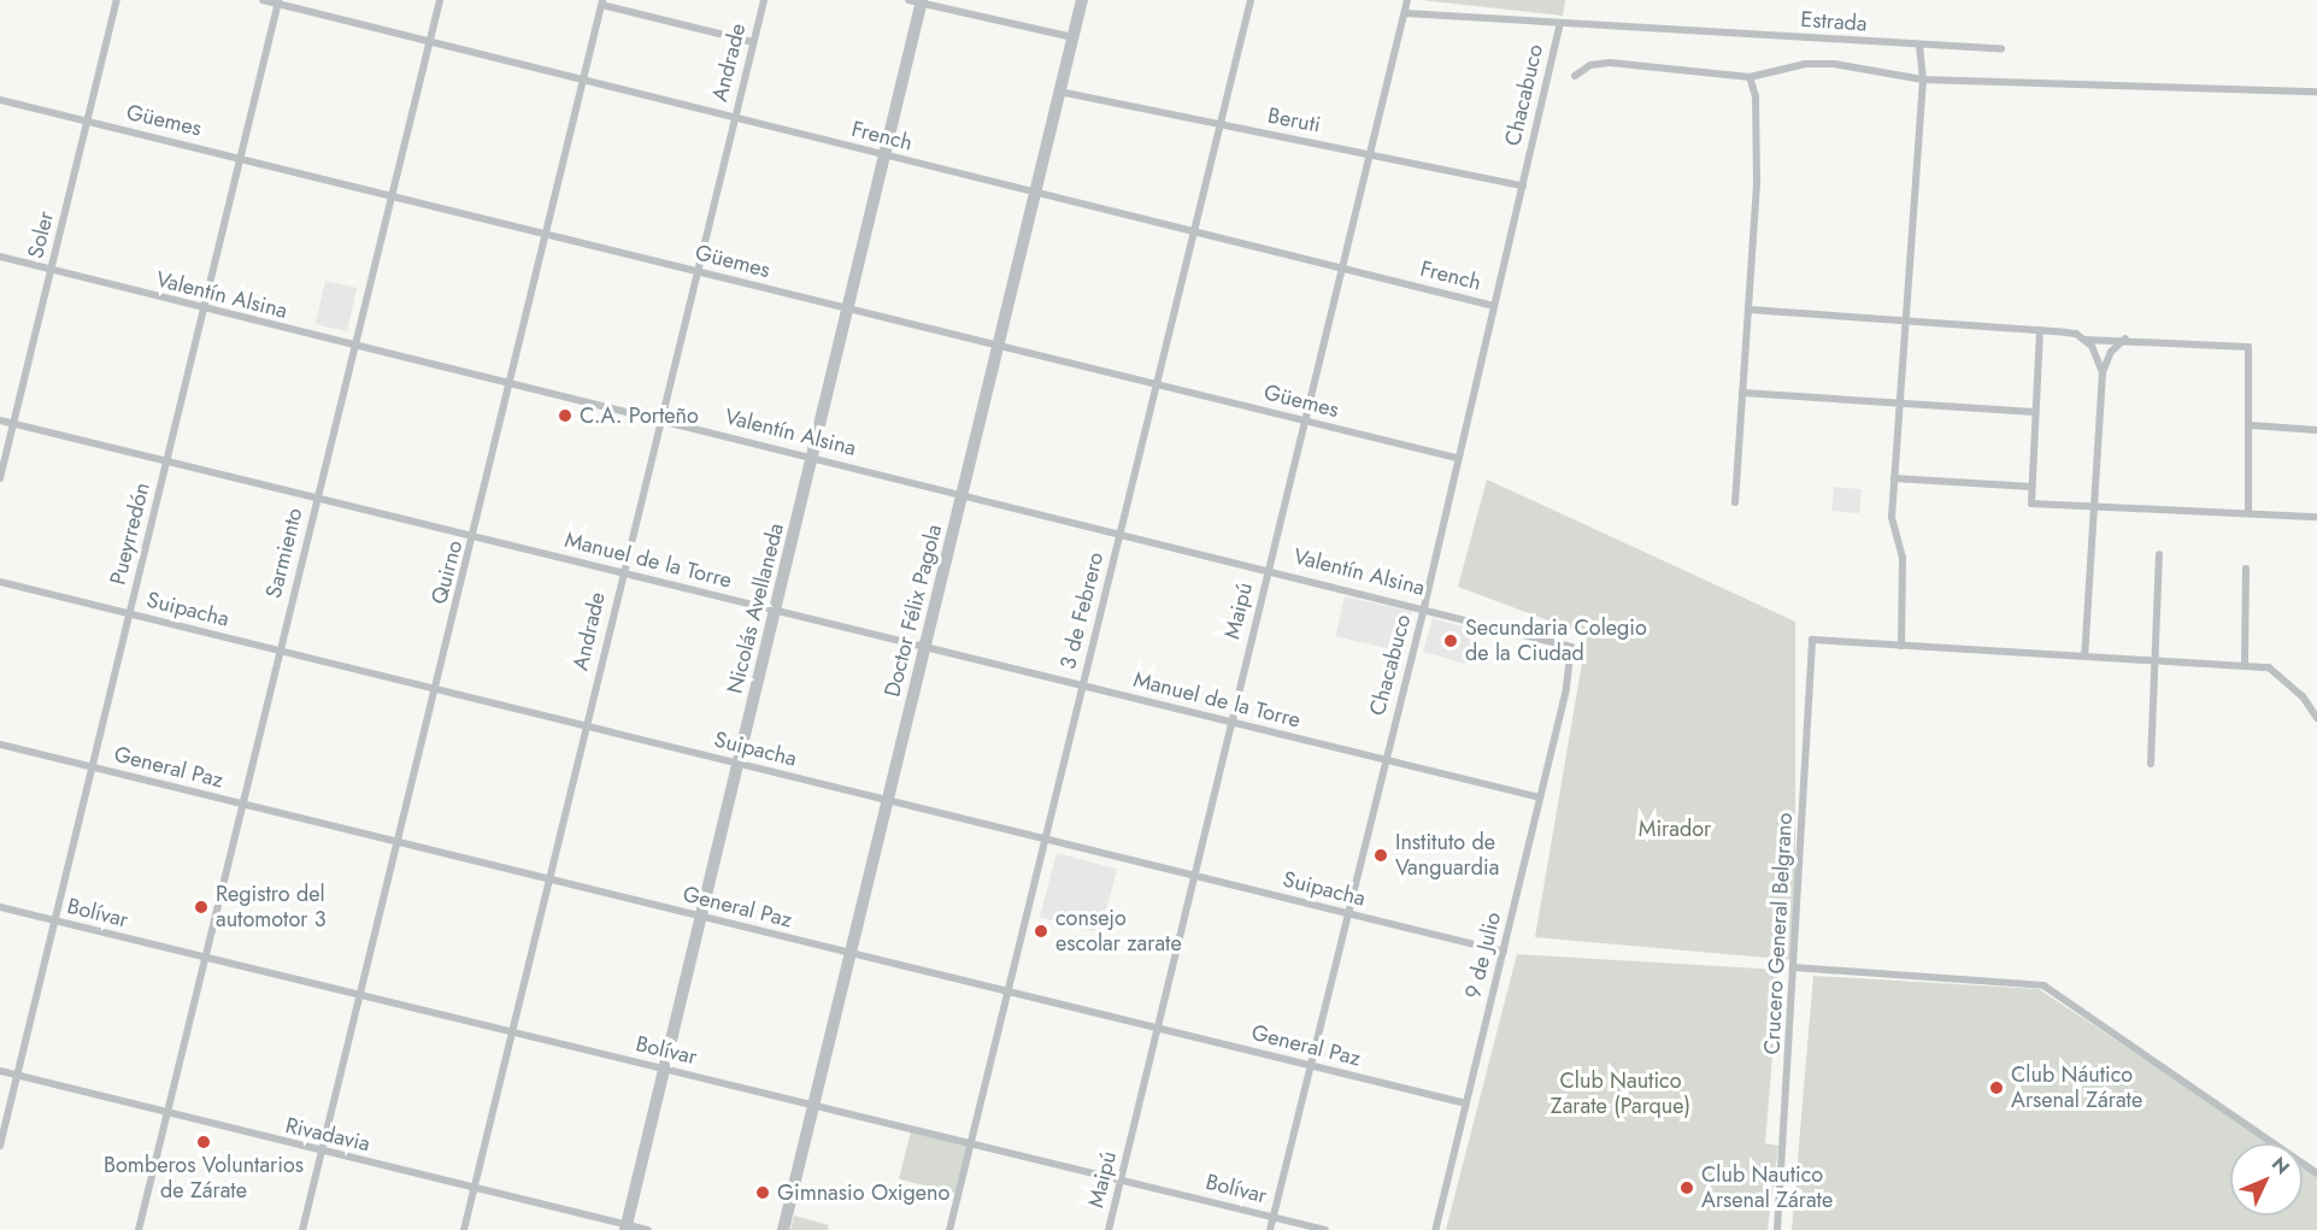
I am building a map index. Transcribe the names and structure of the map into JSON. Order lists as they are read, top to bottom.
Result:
{
  "streets": {
    "street": [
      "Estrada",
      "Andrade",
      "Chacabuco",
      "Güemes",
      "Beruti",
      "French",
      "Soler",
      "Valentín Alsina",
      "Pueyrredón",
      "Sarmiento",
      "Manuel de la Torre",
      "Quirno",
      "Nicolás Avellaneda",
      "Suipacha",
      "Doctor Félix Pagola",
      "3 de Febrero",
      "Maipú",
      "General Paz",
      "Bolívar",
      "Crucero General Belgrano",
      "9 de Julio",
      "Rivadavia"
    ]
  },
  "crossings": [
    ["Estrada", "Chacabuco"],
    ["Estrada", "Maipú"],
    ["Andrade", "Güemes"],
    ["Andrade", "French"],
    ["Andrade", "Valentín Alsina"],
    ["Andrade", "Manuel de la Torre"],
    ["Andrade", "Suipacha"],
    ["Andrade", "General Paz"],
    ["Andrade", "Bolívar"],
    ["Andrade", "Rivadavia"],
    ["Chacabuco", "Güemes"],
    ["Chacabuco", "Beruti"],
    ["Chacabuco", "French"],
    ["Chacabuco", "Valentín Alsina"],
    ["Chacabuco", "Manuel de la Torre"],
    ["Chacabuco", "Suipacha"],
    ["Chacabuco", "General Paz"],
    ["Chacabuco", "Bolívar"],
    ["Güemes", "Soler"],
    ["Güemes", "Pueyrredón"],
    ["Güemes", "Sarmiento"],
    ["Güemes", "Quirno"],
    ["Güemes", "Nicolás Avellaneda"],
    ["Güemes", "Doctor Félix Pagola"],
    ["Güemes", "3 de Febrero"],
    ["Güemes", "Maipú"],
    ["Beruti", "Doctor Félix Pagola"],
    ["Beruti", "3 de Febrero"],
    ["Beruti", "Maipú"],
    ["French", "Pueyrredón"],
    ["French", "Sarmiento"],
    ["French", "Quirno"],
    ["French", "Nicolás Avellaneda"],
    ["French", "Doctor Félix Pagola"],
    ["French", "3 de Febrero"],
    ["French", "Maipú"],
    ["Soler", "Valentín Alsina"],
    ["Soler", "Manuel de la Torre"],
    ["Valentín Alsina", "Pueyrredón"],
    ["Valentín Alsina", "Sarmiento"],
    ["Valentín Alsina", "Quirno"],
    ["Valentín Alsina", "Nicolás Avellaneda"],
    ["Valentín Alsina", "Doctor Félix Pagola"],
    ["Valentín Alsina", "3 de Febrero"],
    ["Valentín Alsina", "Maipú"],
    ["Valentín Alsina", "9 de Julio"],
    ["Pueyrredón", "Manuel de la Torre"],
    ["Pueyrredón", "Suipacha"],
    ["Pueyrredón", "General Paz"],
    ["Pueyrredón", "Bolívar"],
    ["Pueyrredón", "Rivadavia"],
    ["Sarmiento", "Manuel de la Torre"],
    ["Sarmiento", "Suipacha"],
    ["Sarmiento", "General Paz"],
    ["Sarmiento", "Bolívar"],
    ["Sarmiento", "Rivadavia"],
    ["Manuel de la Torre", "Quirno"],
    ["Manuel de la Torre", "Nicolás Avellaneda"],
    ["Manuel de la Torre", "Doctor Félix Pagola"],
    ["Manuel de la Torre", "3 de Febrero"],
    ["Manuel de la Torre", "Maipú"],
    ["Manuel de la Torre", "9 de Julio"],
    ["Quirno", "Suipacha"],
    ["Quirno", "General Paz"],
    ["Quirno", "Bolívar"],
    ["Quirno", "Rivadavia"],
    ["Nicolás Avellaneda", "Suipacha"],
    ["Nicolás Avellaneda", "General Paz"],
    ["Nicolás Avellaneda", "Bolívar"],
    ["Nicolás Avellaneda", "Rivadavia"],
    ["Suipacha", "Doctor Félix Pagola"],
    ["Suipacha", "3 de Febrero"],
    ["Suipacha", "Maipú"],
    ["Suipacha", "9 de Julio"],
    ["Doctor Félix Pagola", "General Paz"],
    ["Doctor Félix Pagola", "Bolívar"],
    ["3 de Febrero", "General Paz"],
    ["3 de Febrero", "Bolívar"],
    ["Maipú", "General Paz"],
    ["Maipú", "Bolívar"],
    ["General Paz", "9 de Julio"]
  ],
  "parks": ["Mirador", "Club Nautico Zarate (Parque)"],
  "places": [
    "C.A. Porteño",
    "Secundaria Colegio de la Ciudad",
    "Instituto de Vanguardia",
    "Registro del automotor 3",
    "consejo escolar zarate",
    "Club Náutico Arsenal Zárate",
    "Bomberos Voluntarios de Zárate",
    "Club Nautico Arsenal Zárate",
    "Gimnasio Oxigeno"
  ],
  "north": "top right"
}
